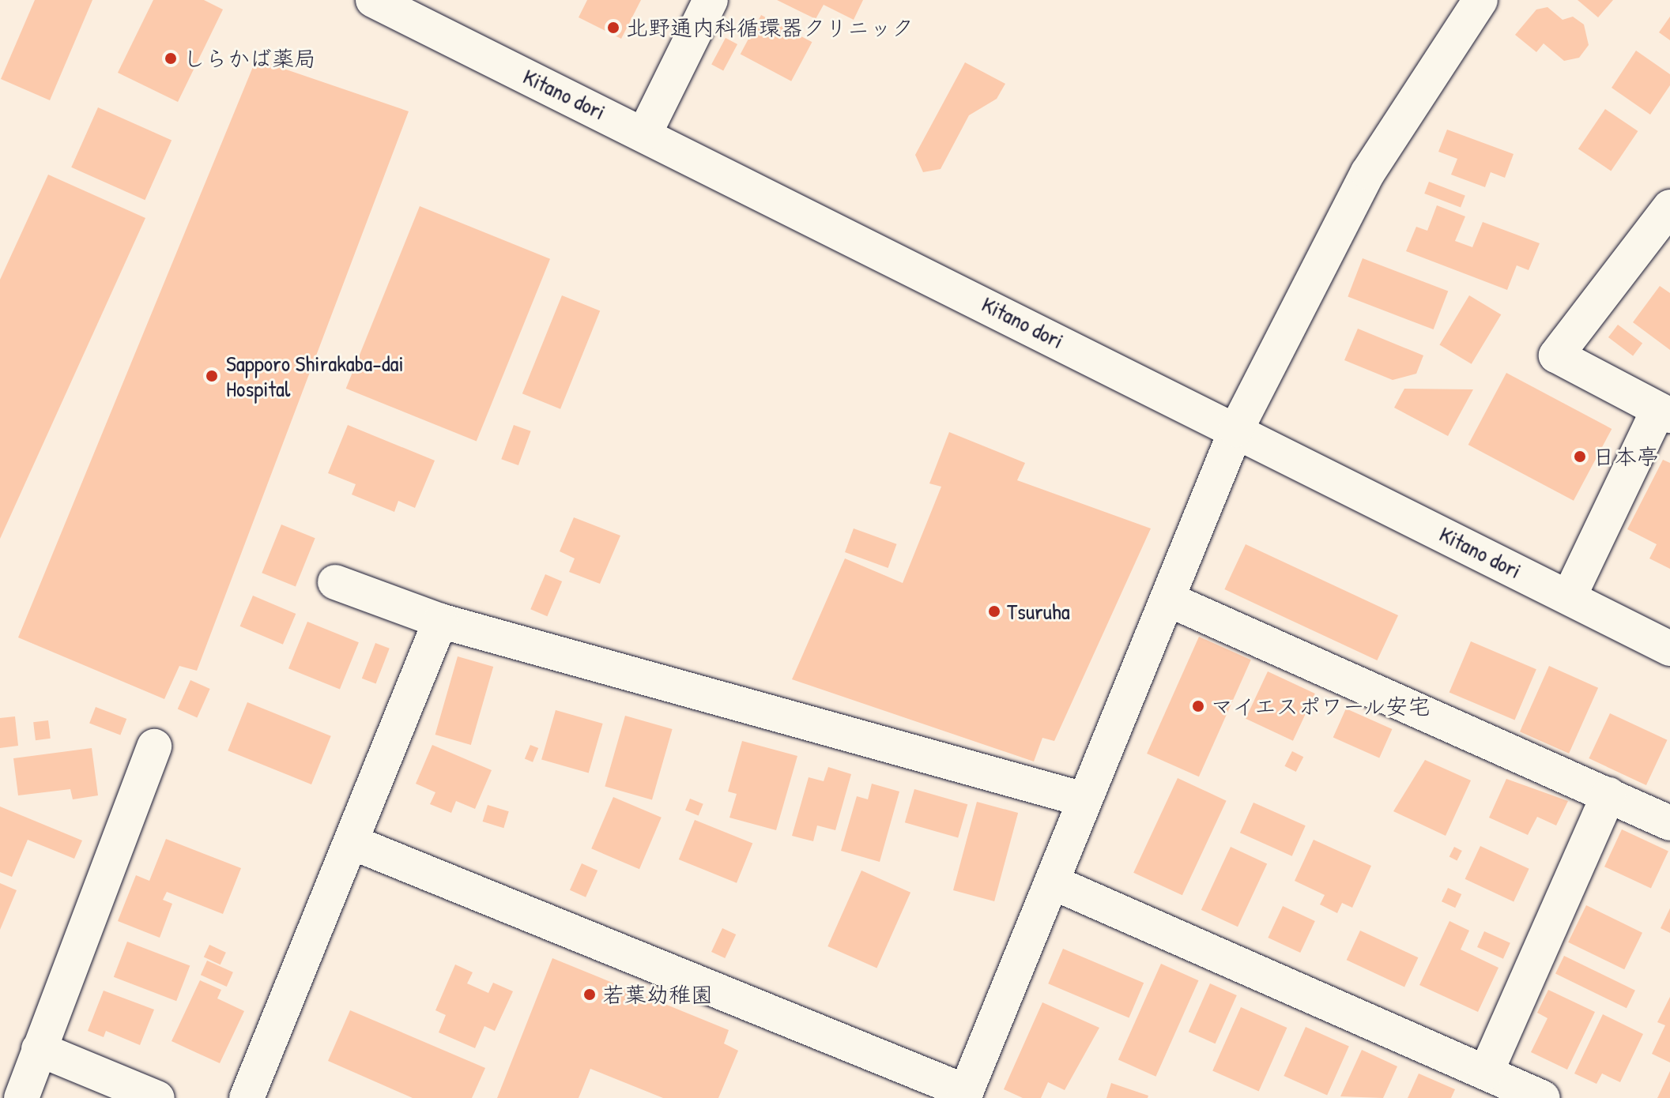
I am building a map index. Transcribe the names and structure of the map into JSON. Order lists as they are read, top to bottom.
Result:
{
  "streets": {
    "street": ["Kitano dori"]
  },
  "places": [
    "北野通内科循環器クリニック",
    "しらかば薬局",
    "Sapporo Shirakaba-dai Hospital",
    "日本亭",
    "Tsuruha",
    "マイエスポワール安宅",
    "若葉幼稚園"
  ]
}
